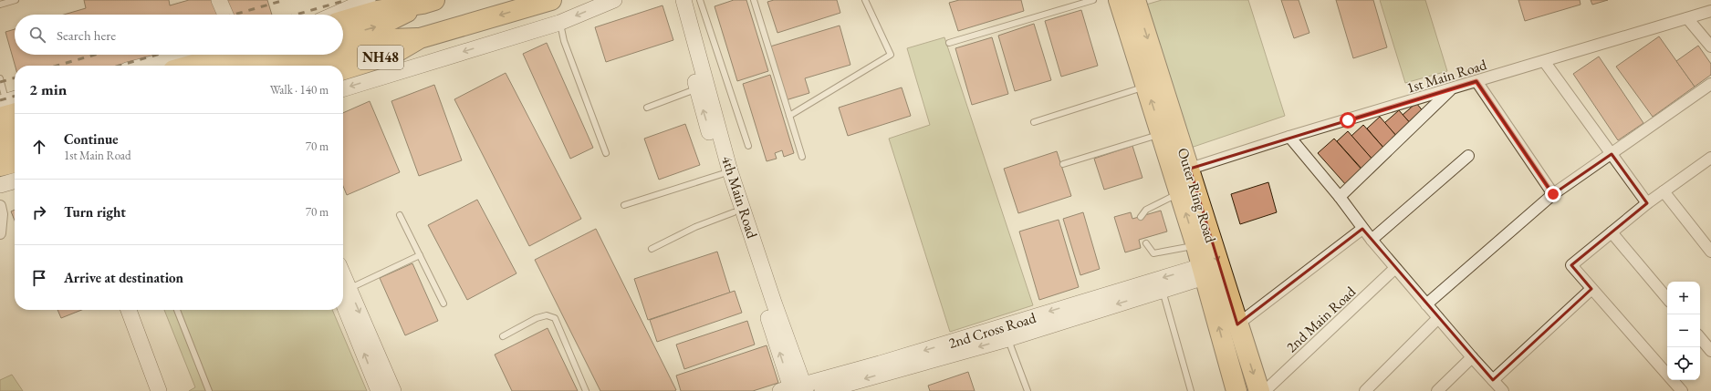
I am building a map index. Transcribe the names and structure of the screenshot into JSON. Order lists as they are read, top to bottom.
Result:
{
  "streets": {
    "highway": ["NH48", "Outer Ring Road"],
    "street": [
      "1st Main Road",
      "4th Main Road",
      "2nd Main Road",
      "2nd Cross Road"
    ]
  },
  "crossings": [
    ["1st Main Road", "Outer Ring Road"],
    ["Outer Ring Road", "2nd Cross Road"],
    ["4th Main Road", "2nd Cross Road"]
  ],
  "one_way": ["2nd Cross Road"],
  "page": {
    "search": "Search here",
    "heading": ["2 min", "Walk · 140 m"],
    "list": [
      ["Continue", "1st Main Road", "70 m"],
      ["Turn right", "70 m"],
      "Arrive at destination"
    ],
    "map_buttons": ["+", "−"]
  }
}
